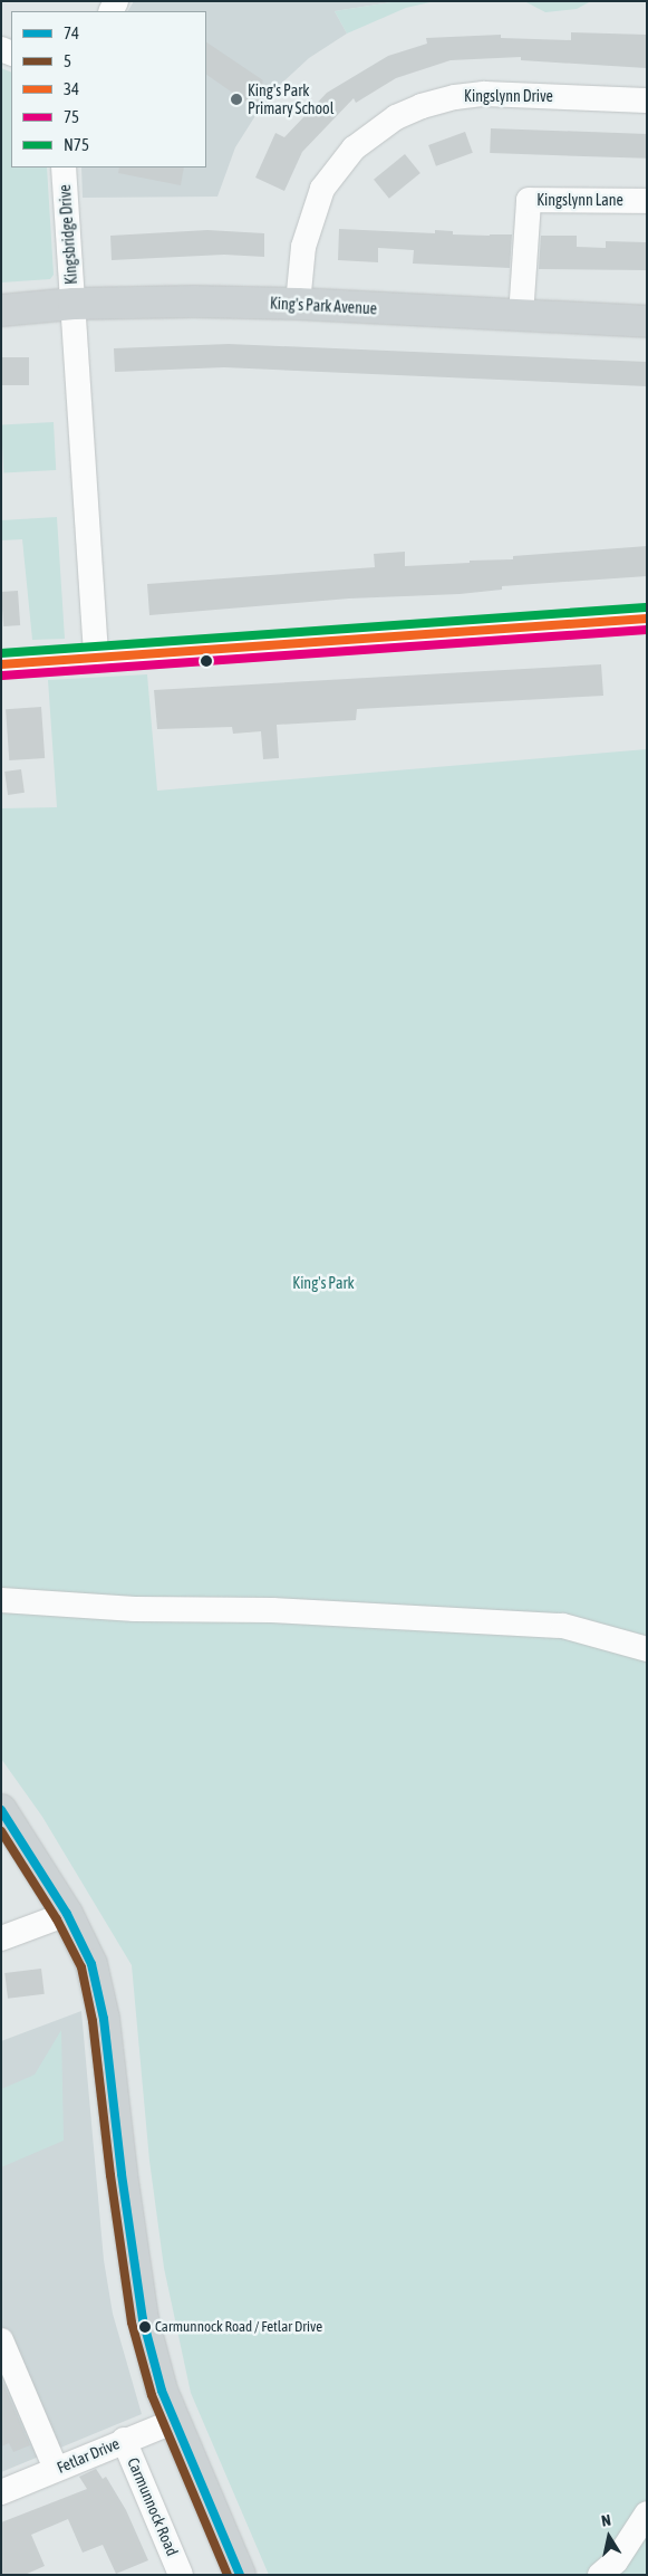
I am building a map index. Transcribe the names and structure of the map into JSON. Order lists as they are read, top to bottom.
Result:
{
  "streets": {
    "main road": ["King's Park Avenue"],
    "street": [
      "Kingslynn Drive",
      "Kingslynn Lane",
      "Kingsbridge Drive",
      "Fetlar Drive",
      "Carmunnock Road"
    ]
  },
  "crossings": [
    ["Kingslynn Drive", "King's Park Avenue"],
    ["Kingslynn Lane", "King's Park Avenue"],
    ["Kingsbridge Drive", "King's Park Avenue"],
    ["Fetlar Drive", "Carmunnock Road"]
  ],
  "parks": ["King's Park"],
  "places": ["King's Park Primary School", "Carmunnock Road / Fetlar Drive"],
  "lines": [
    "transit line N75",
    "transit line 34",
    "transit line 75",
    "transit line 74",
    "transit line 5"
  ],
  "legend": [
    "74",
    "5",
    "34",
    "75",
    "N75"
  ],
  "north": "top"
}
